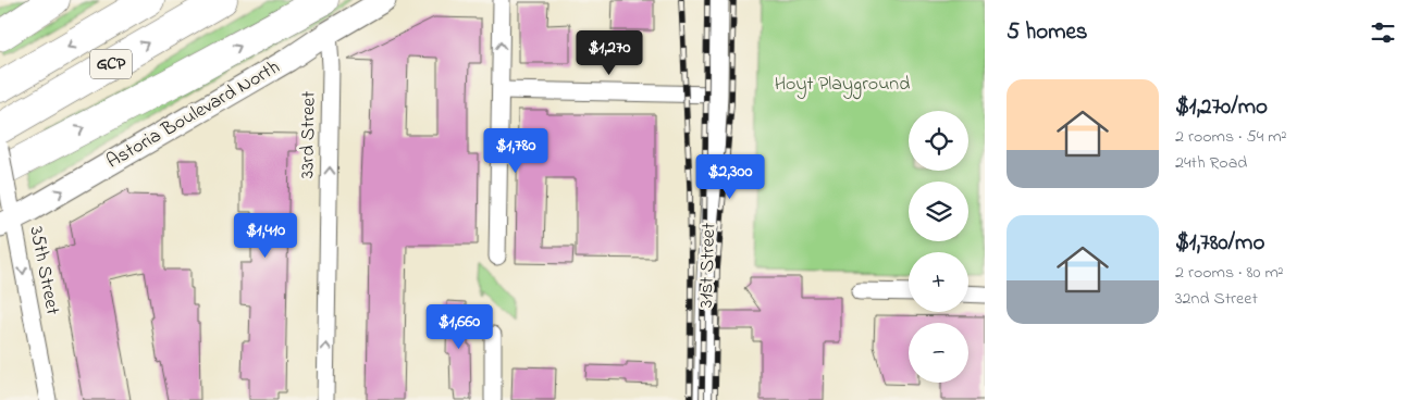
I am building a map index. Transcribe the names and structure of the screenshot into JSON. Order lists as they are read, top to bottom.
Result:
{
  "streets": {
    "highway": ["GCP"],
    "main road": ["Astoria Boulevard North"],
    "street": ["33rd Street", "31st Street", "35th Street"]
  },
  "crossings": [
    ["Astoria Boulevard North", "33rd Street"],
    ["Astoria Boulevard North", "35th Street"]
  ],
  "one_way": ["Astoria Boulevard North", "33rd Street", "35th Street"],
  "parks": ["Hoyt Playground"],
  "page": {
    "heading": "5 homes",
    "price": [
      "$1,270",
      "$1,780",
      "$2,300",
      "$1,410",
      "$1,660"
    ],
    "list": [
      {
        "name": "$1,270/mo",
        "note": "2 rooms · 54 m² · 24th Road"
      },
      {
        "name": "$1,780/mo",
        "note": "2 rooms · 80 m² · 32nd Street"
      }
    ],
    "map_buttons": ["+", "−"]
  }
}
